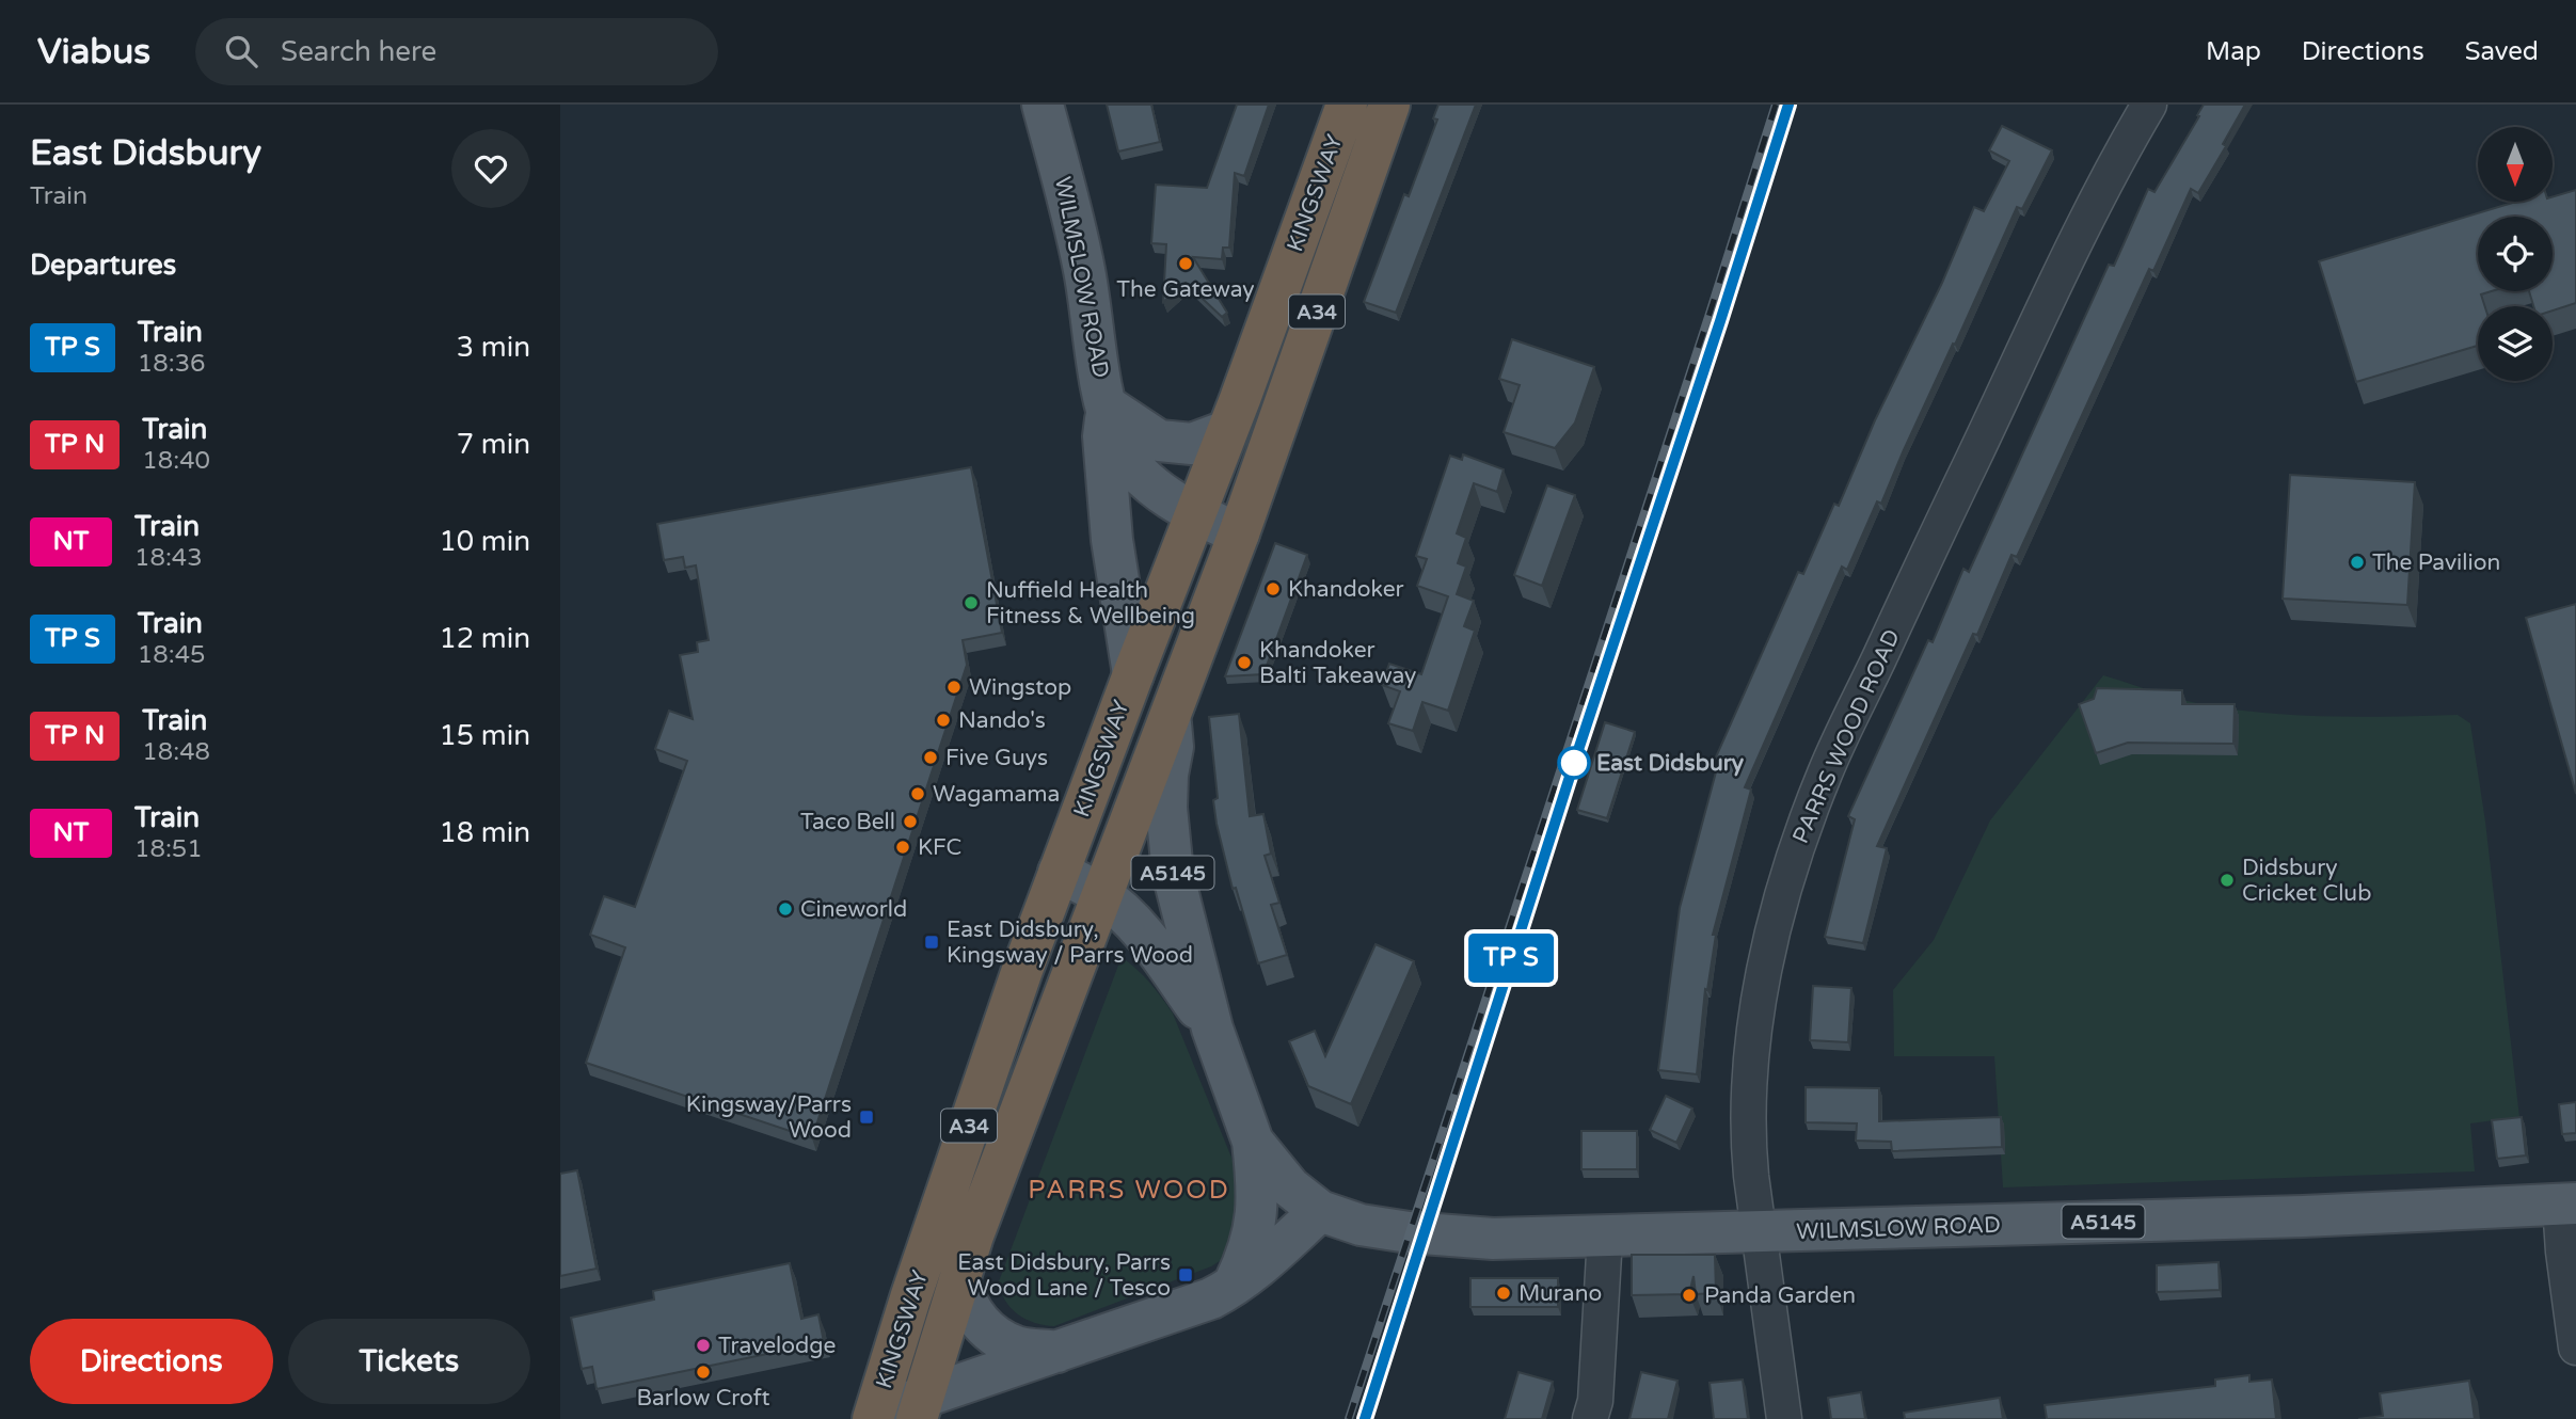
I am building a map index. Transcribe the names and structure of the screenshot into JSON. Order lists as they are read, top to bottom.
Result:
{
  "streets": {
    "highway": ["KINGSWAY", "A34"],
    "main road": ["WILMSLOW ROAD", "A5145"],
    "street": ["PARRS WOOD ROAD"]
  },
  "crossings": [
    ["KINGSWAY", "WILMSLOW ROAD"],
    ["WILMSLOW ROAD", "PARRS WOOD ROAD"]
  ],
  "districts": ["PARRS WOOD"],
  "places": {
    "other": [
      "The Gateway",
      "The Pavilion",
      "Khandoker",
      "Nuffield Health Fitness & Wellbeing",
      "Khandoker Balti Takeaway",
      "Wingstop",
      "Nando's",
      "Five Guys",
      "East Didsbury",
      "Wagamama",
      "Taco Bell",
      "KFC",
      "Didsbury Cricket Club",
      "Cineworld",
      "Murano",
      "Panda Garden",
      "Travelodge",
      "Barlow Croft"
    ],
    "transit": ["East Didsbury, Kingsway / Parrs Wood", "Kingsway/Parrs Wood", "East Didsbury, Parrs Wood Lane / Tesco"]
  },
  "north": "bottom",
  "page": {
    "header": "Viabus",
    "search": "Search here",
    "nav": ["Map", "Directions", "Saved"],
    "heading": [
      ["East Didsbury", "Train"],
      "Departures"
    ],
    "on_map": "TP S",
    "list": [
      {
        "mark": "TP S",
        "name": "Train",
        "note": "18:36",
        "value": "3 min"
      },
      {
        "mark": "TP N",
        "name": "Train",
        "note": "18:40",
        "value": "7 min"
      },
      {
        "mark": "NT",
        "name": "Train",
        "note": "18:43",
        "value": "10 min"
      },
      {
        "mark": "TP S",
        "name": "Train",
        "note": "18:45",
        "value": "12 min"
      },
      {
        "mark": "TP N",
        "name": "Train",
        "note": "18:48",
        "value": "15 min"
      },
      {
        "mark": "NT",
        "name": "Train",
        "note": "18:51",
        "value": "18 min"
      }
    ],
    "buttons": ["Directions", "Tickets"]
  }
}
